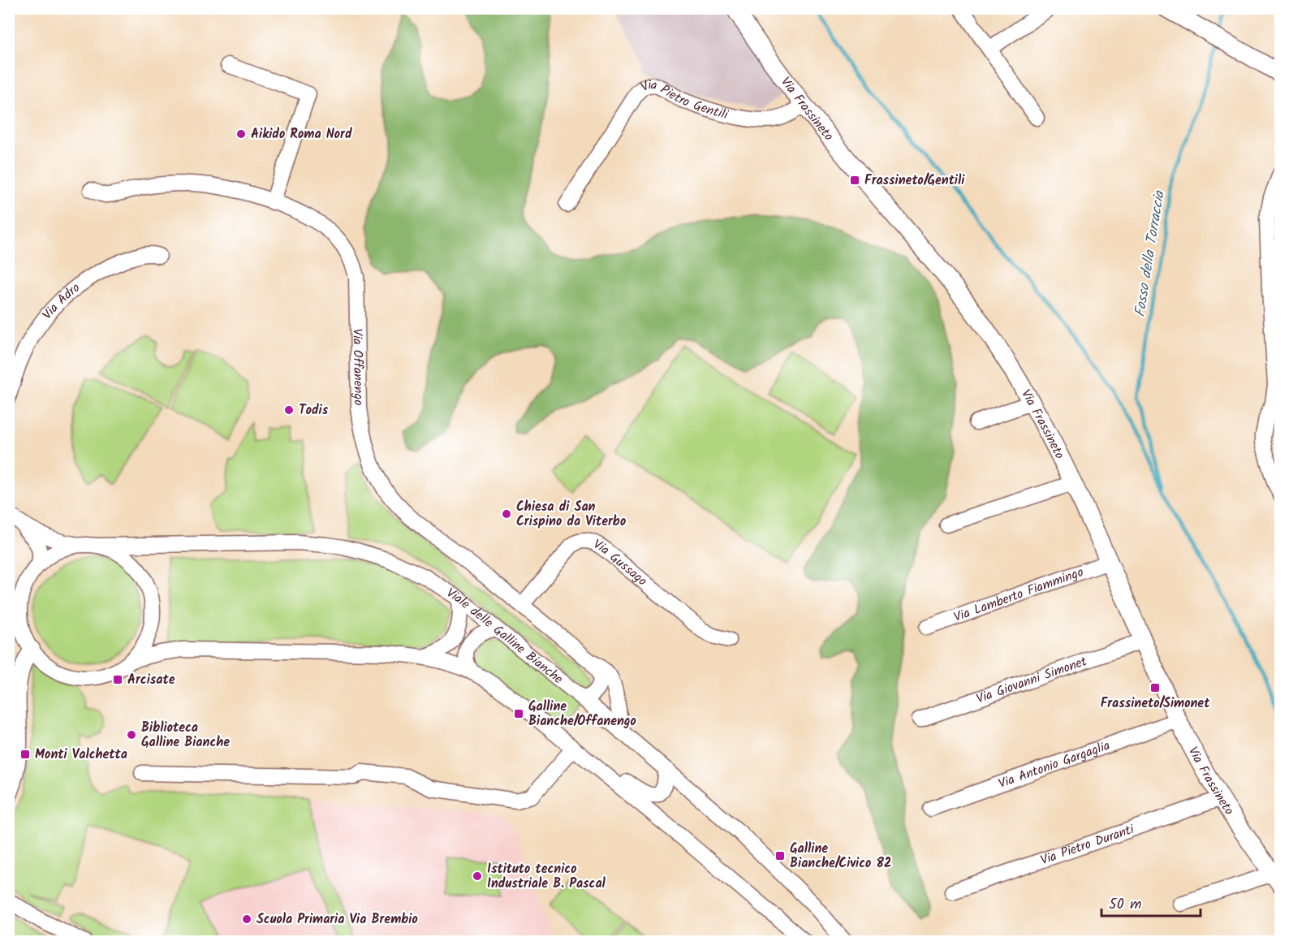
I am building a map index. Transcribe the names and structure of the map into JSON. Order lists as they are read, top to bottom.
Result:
{
  "streets": {
    "street": [
      "Via Pietro Gentili",
      "Via Frassineto",
      "Via Adro",
      "Via Offanengo",
      "Via Gussago",
      "Via Lamberto Fiammingo",
      "Viale delle Galline Bianche",
      "Via Giovanni Simonet",
      "Via Antonio Gargaglia",
      "Via Pietro Duranti"
    ]
  },
  "crossings": [
    ["Via Pietro Gentili", "Via Frassineto"],
    ["Via Frassineto", "Via Lamberto Fiammingo"],
    ["Via Frassineto", "Via Giovanni Simonet"],
    ["Via Frassineto", "Via Antonio Gargaglia"],
    ["Via Frassineto", "Via Pietro Duranti"],
    ["Via Offanengo", "Via Gussago"],
    ["Via Offanengo", "Viale delle Galline Bianche"]
  ],
  "water": ["Fosso della Torraccia"],
  "places": {
    "other": [
      "Aikido Roma Nord",
      "Todis",
      "Chiesa di San Crispino da Viterbo",
      "Biblioteca Galline Bianche",
      "Istituto tecnico Industriale B. Pascal",
      "Scuola Primaria Via Brembio"
    ],
    "transit": [
      "Frassineto/Gentili",
      "Arcisate",
      "Frassineto/Simonet",
      "Galline Bianche/Offanengo",
      "Monti Valchetta",
      "Galline Bianche/Civico 82"
    ]
  },
  "scale_bar": "50 m"
}
